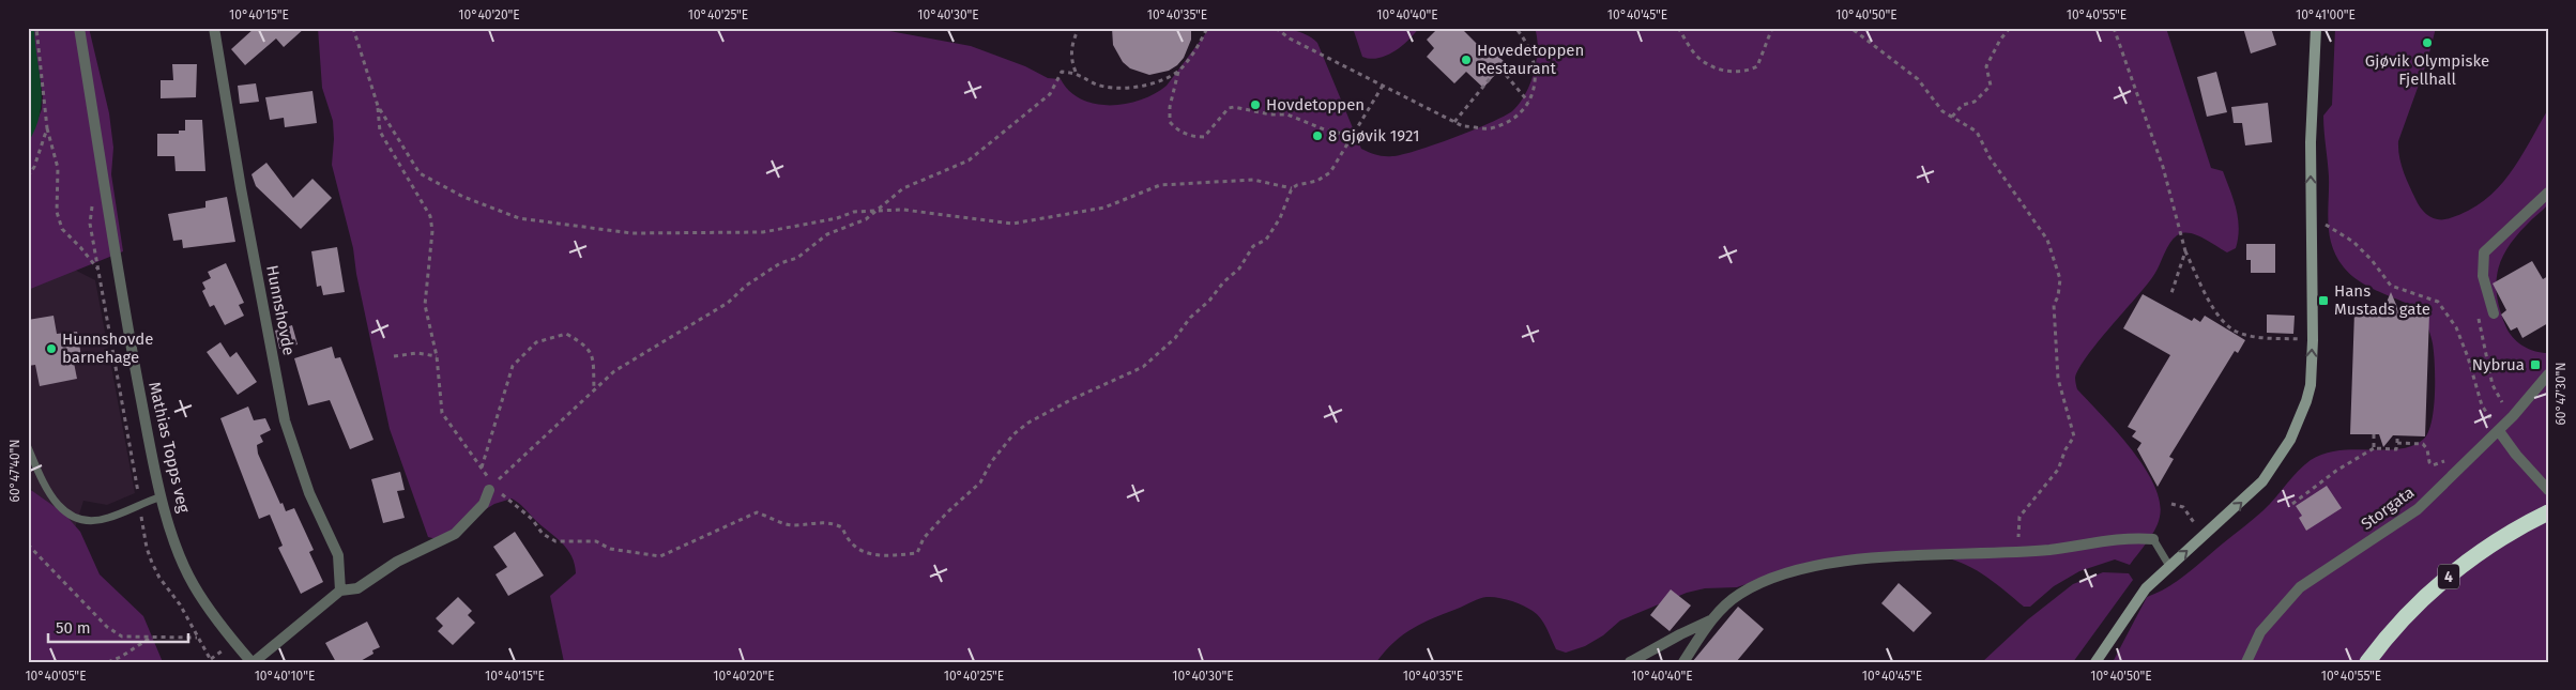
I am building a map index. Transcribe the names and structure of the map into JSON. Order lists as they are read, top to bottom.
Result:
{
  "streets": {
    "highway": ["4"],
    "street": ["Hunnshovde", "Mathias Topps veg", "Storgata"]
  },
  "places": {
    "other": [
      "Gjøvik Olympiske Fjellhall",
      "Hovedetoppen Restaurant",
      "Hovdetoppen",
      "8 Gjøvik 1921",
      "Hunnshovde barnehage"
    ],
    "transit": ["Hans Mustads gate", "Nybrua"]
  },
  "scale_bar": "50 m",
  "coordinates": [
    "10°40'15\"E",
    "10°40'20\"E",
    "10°40'25\"E",
    "10°40'30\"E",
    "10°40'35\"E",
    "10°40'40\"E",
    "10°40'45\"E",
    "10°40'50\"E",
    "10°40'55\"E",
    "10°41'00\"E",
    "60°47'30\"N",
    "60°47'40\"N",
    "10°40'05\"E",
    "10°40'10\"E"
  ]
}
